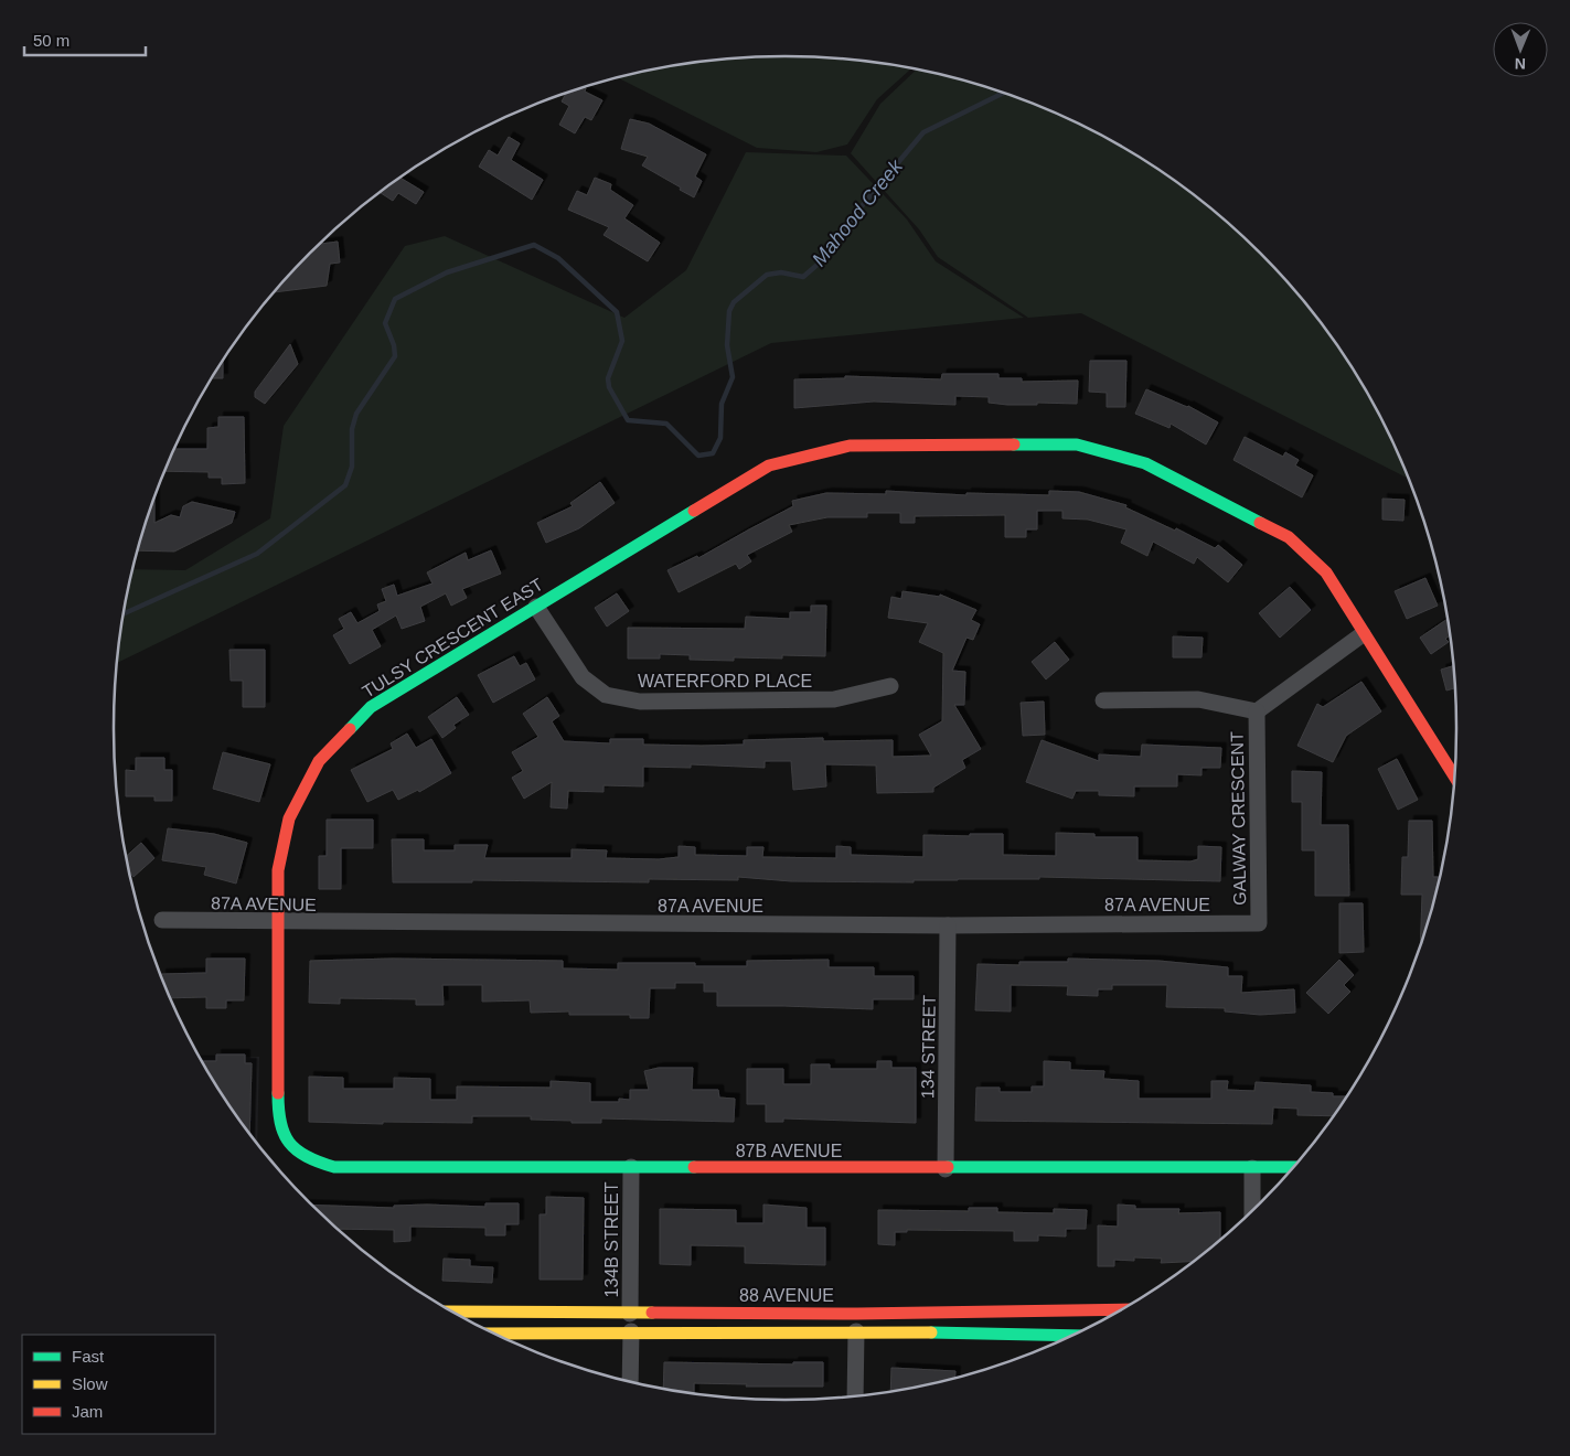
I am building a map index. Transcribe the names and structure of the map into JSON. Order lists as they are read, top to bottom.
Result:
{
  "streets": {
    "street": [
      "TULSY CRESCENT EAST",
      "WATERFORD PLACE",
      "GALWAY CRESCENT",
      "87A AVENUE",
      "134 STREET",
      "87B AVENUE",
      "134B STREET",
      "88 AVENUE"
    ]
  },
  "crossings": [
    ["TULSY CRESCENT EAST", "WATERFORD PLACE"],
    ["TULSY CRESCENT EAST", "GALWAY CRESCENT"],
    ["TULSY CRESCENT EAST", "87A AVENUE"],
    ["TULSY CRESCENT EAST", "87B AVENUE"],
    ["GALWAY CRESCENT", "87A AVENUE"],
    ["87A AVENUE", "134 STREET"],
    ["134 STREET", "87B AVENUE"],
    ["87B AVENUE", "134B STREET"],
    ["134B STREET", "88 AVENUE"]
  ],
  "water": ["Mahood Creek"],
  "legend": ["Fast", "Slow", "Jam"],
  "scale_bar": "50 m",
  "north": "bottom"
}
